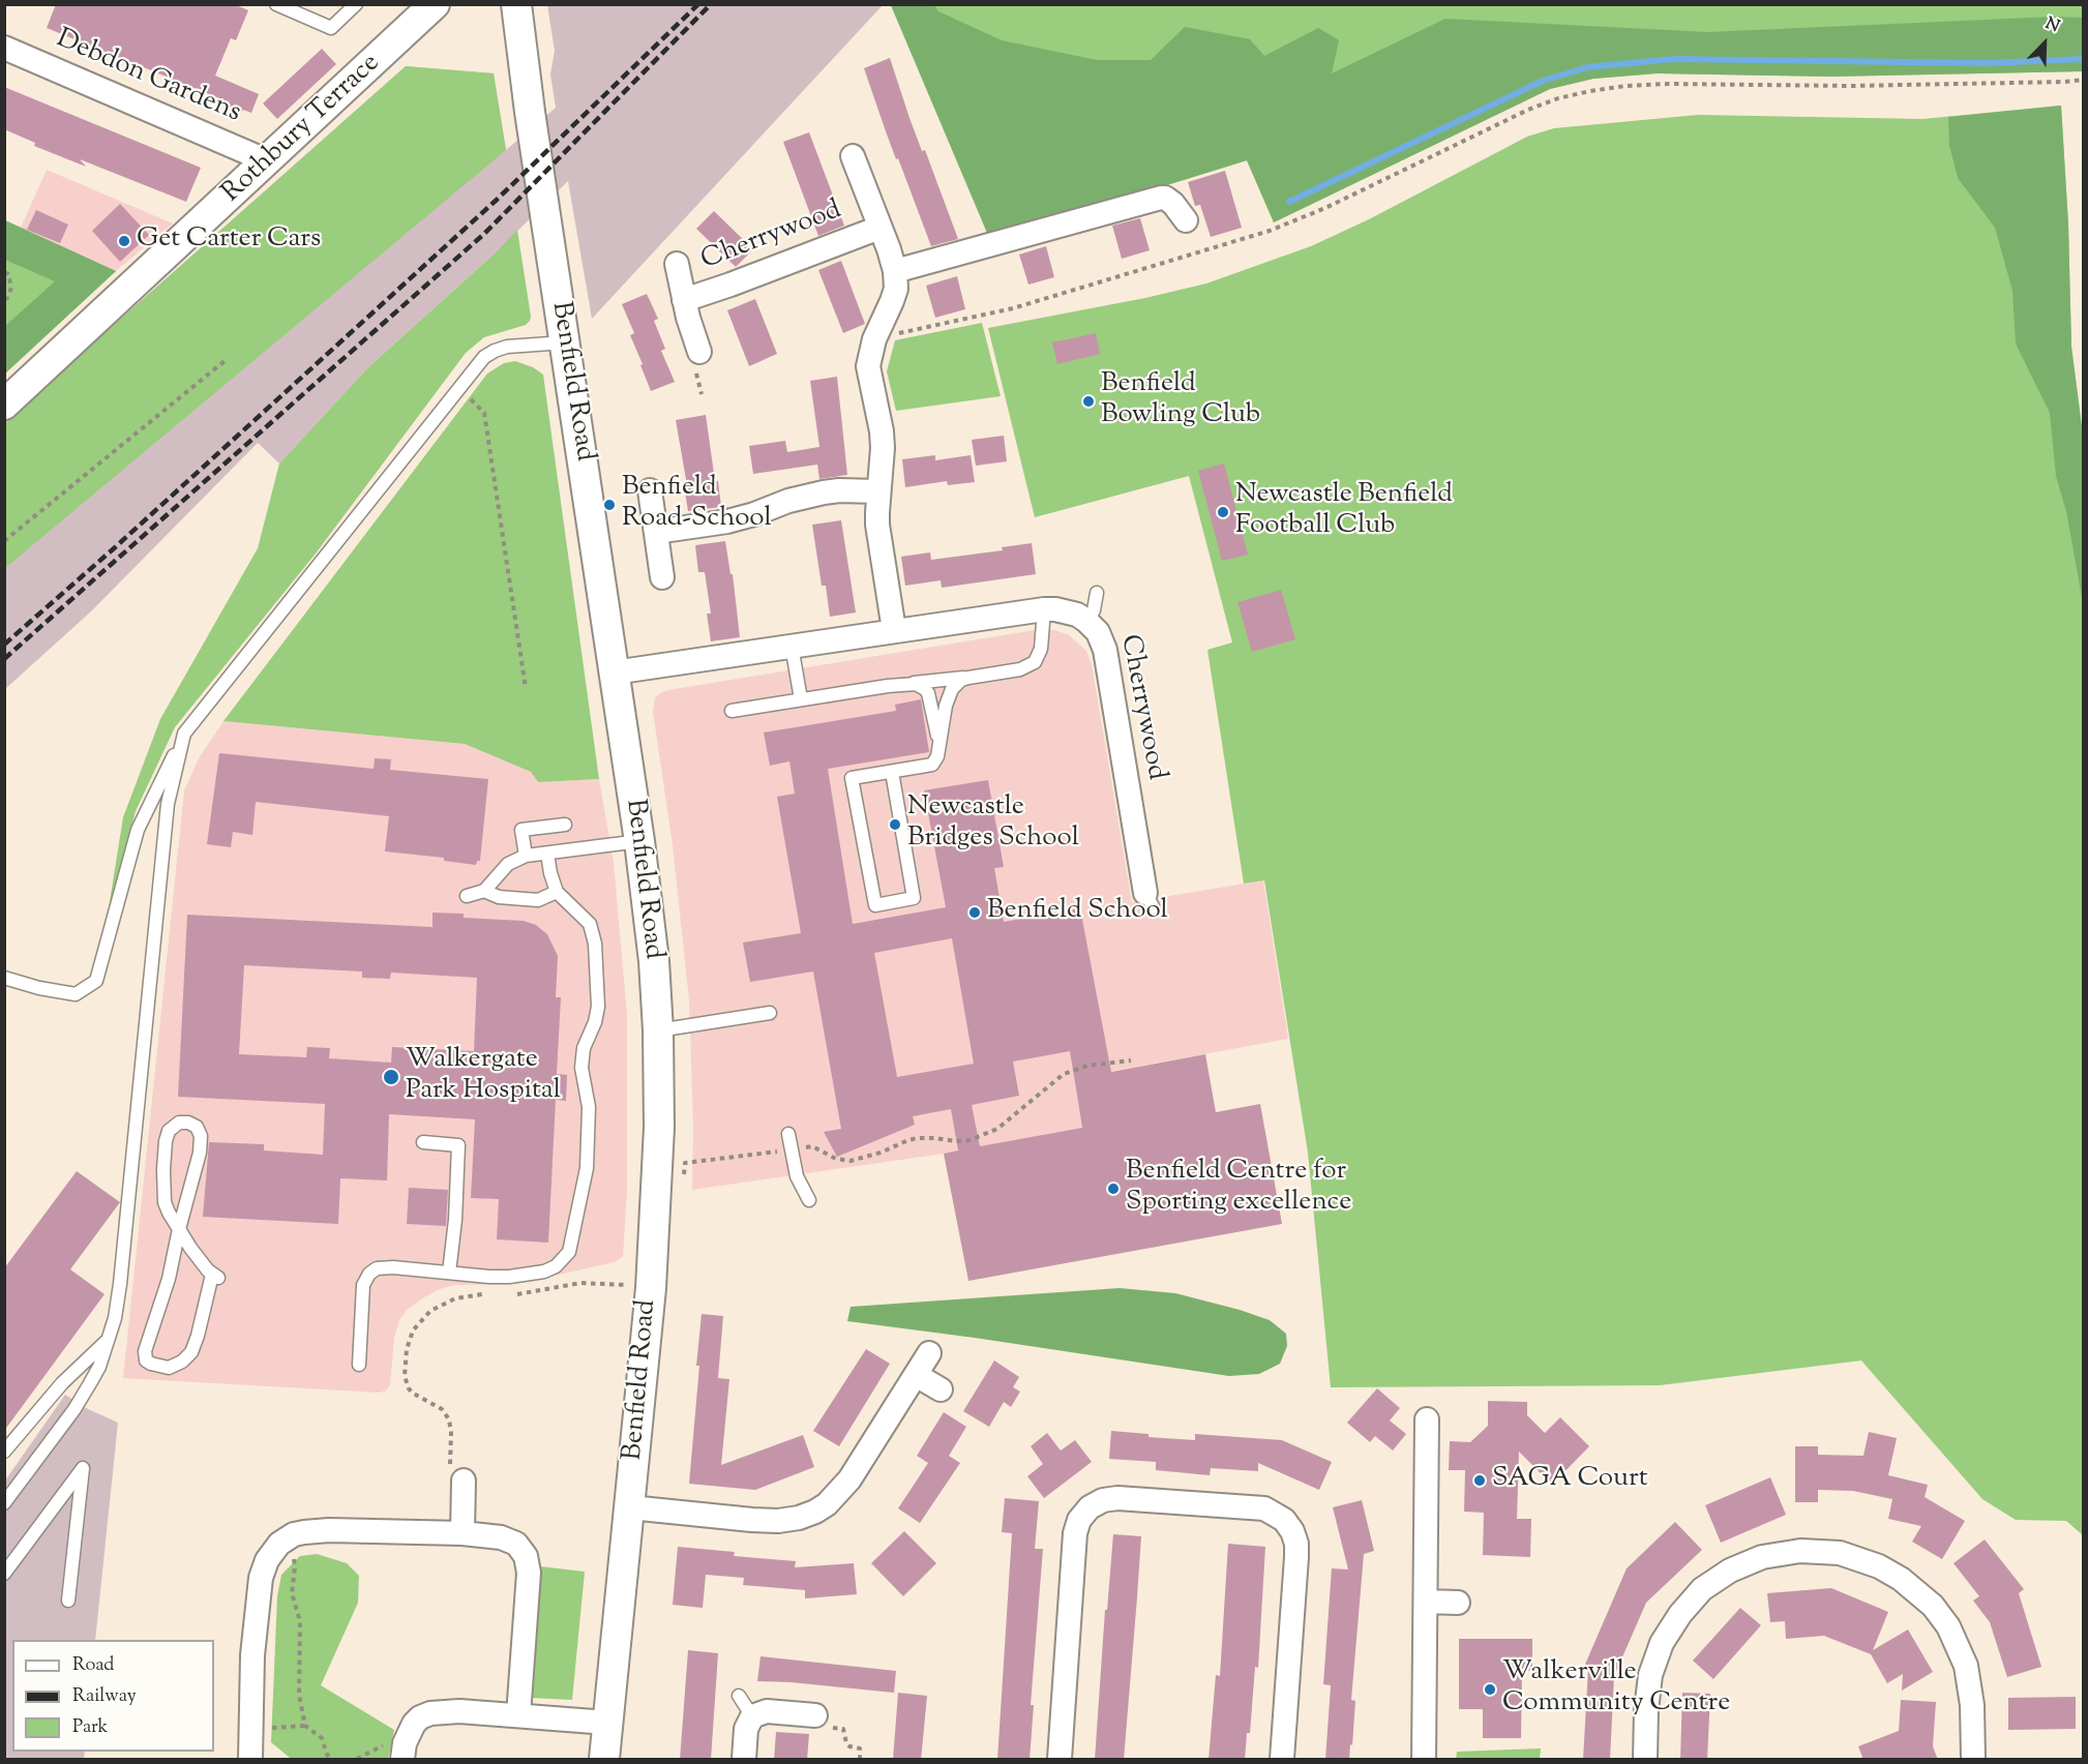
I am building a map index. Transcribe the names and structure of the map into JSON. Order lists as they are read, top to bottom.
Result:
{
  "streets": {
    "street": [
      "Debdon Gardens",
      "Rothbury Terrace",
      "Cherrywood",
      "Benfield Road"
    ]
  },
  "crossings": [
    ["Debdon Gardens", "Rothbury Terrace"],
    ["Cherrywood", "Benfield Road"]
  ],
  "places": [
    "Get Carter Cars",
    "Benfield Bowling Club",
    "Benfield Road-School",
    "Newcastle Benfield Football Club",
    "Newcastle Bridges School",
    "Benfield School",
    "Walkergate Park Hospital",
    "Benfield Centre for Sporting excellence",
    "SAGA Court",
    "Walkerville Community Centre"
  ],
  "legend": ["Road", "Railway", "Park"],
  "north": "top right"
}
